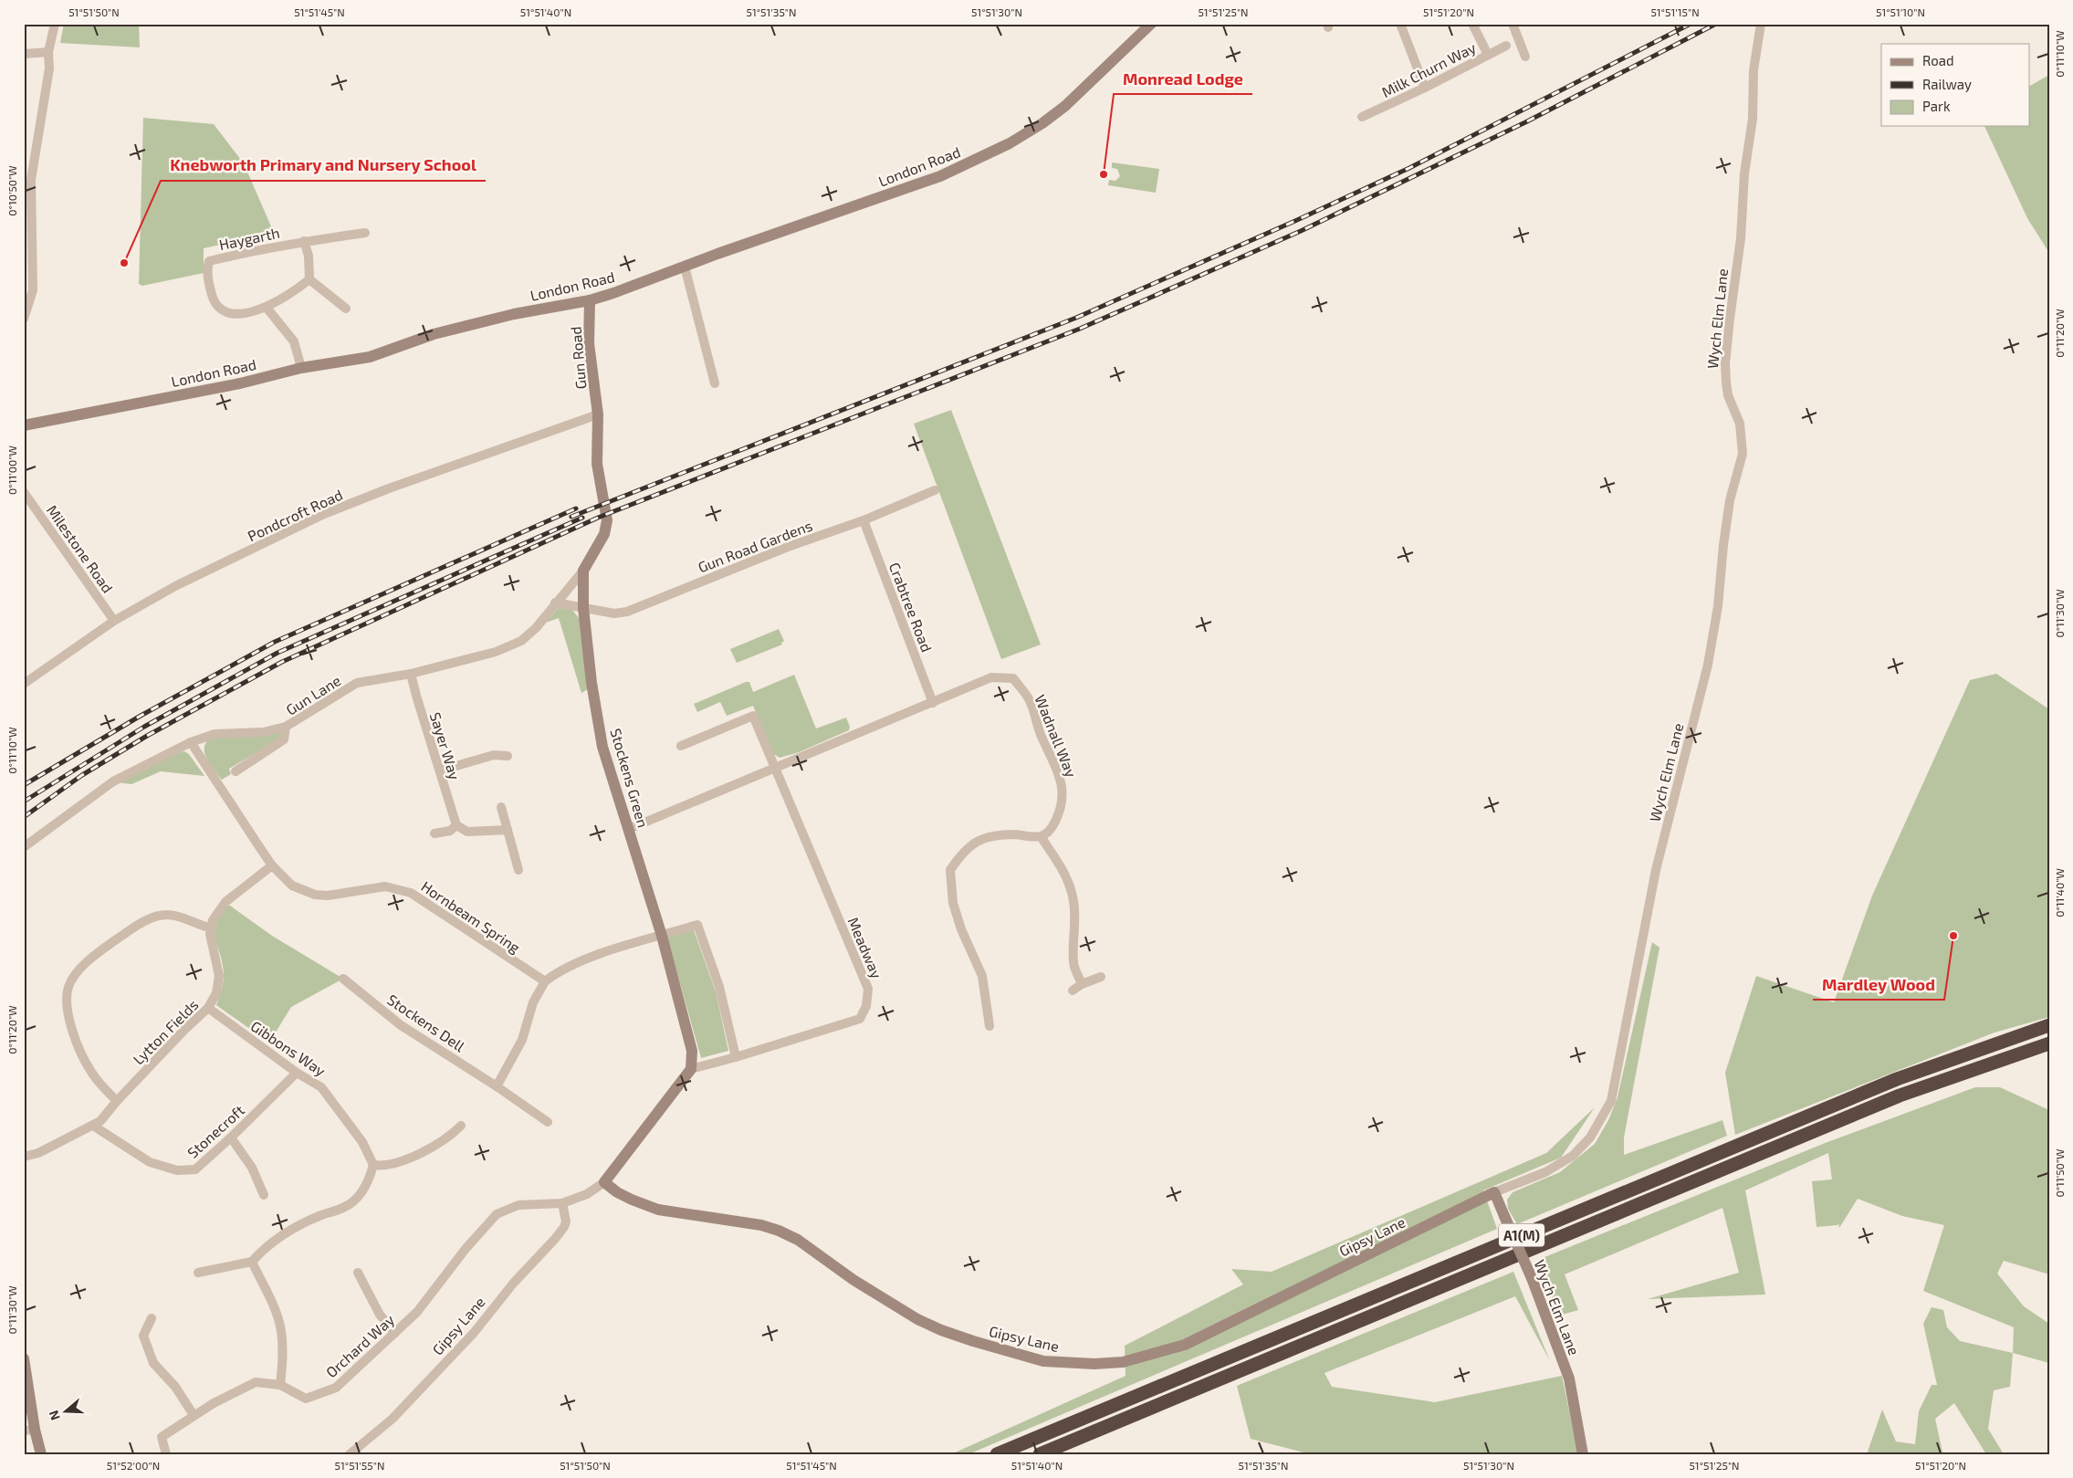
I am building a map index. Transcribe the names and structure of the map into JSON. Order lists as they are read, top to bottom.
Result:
{
  "streets": {
    "highway": ["A1(M)"],
    "street": [
      "Milk Churn Way",
      "London Road",
      "Haygarth",
      "Wych Elm Lane",
      "Gun Road",
      "Pondcroft Road",
      "Gun Road Gardens",
      "Milestone Road",
      "Crabtree Road",
      "Gun Lane",
      "Wadnall Way",
      "Sayer Way",
      "Stockens Green",
      "Hornbeam Spring",
      "Meadway",
      "Stockens Dell",
      "Lytton Fields",
      "Gibbons Way",
      "Stonecroft",
      "Gipsy Lane",
      "Orchard Way"
    ]
  },
  "crossings": [
    ["London Road", "Gun Road"],
    ["Wych Elm Lane", "Gipsy Lane"],
    ["Gun Road", "Pondcroft Road"],
    ["Gun Road", "Gun Lane"],
    ["Gun Road", "Stockens Green"],
    ["Pondcroft Road", "Milestone Road"],
    ["Gun Road Gardens", "Crabtree Road"],
    ["Gun Road Gardens", "Gun Lane"],
    ["Gun Road Gardens", "Stockens Green"],
    ["Crabtree Road", "Wadnall Way"],
    ["Gun Lane", "Sayer Way"],
    ["Gun Lane", "Stockens Green"],
    ["Gun Lane", "Hornbeam Spring"],
    ["Wadnall Way", "Stockens Green"],
    ["Wadnall Way", "Meadway"],
    ["Stockens Green", "Meadway"],
    ["Lytton Fields", "Gibbons Way"],
    ["Lytton Fields", "Stonecroft"],
    ["Gibbons Way", "Stonecroft"],
    ["Gipsy Lane", "Orchard Way"]
  ],
  "places": ["Monread Lodge", "Knebworth Primary and Nursery School", "Mardley Wood"],
  "legend": ["Road", "Railway", "Park"],
  "north": "left",
  "coordinates": [
    "51°51'50\"N",
    "51°51'45\"N",
    "51°51'40\"N",
    "51°51'35\"N",
    "51°51'30\"N",
    "51°51'25\"N",
    "51°51'20\"N",
    "51°51'15\"N",
    "51°51'10\"N",
    "0°11'10\"W",
    "0°10'50\"W",
    "0°11'20\"W",
    "0°11'00\"W",
    "0°11'30\"W",
    "0°11'40\"W",
    "0°11'50\"W",
    "51°52'00\"N",
    "51°51'55\"N"
  ]
}
